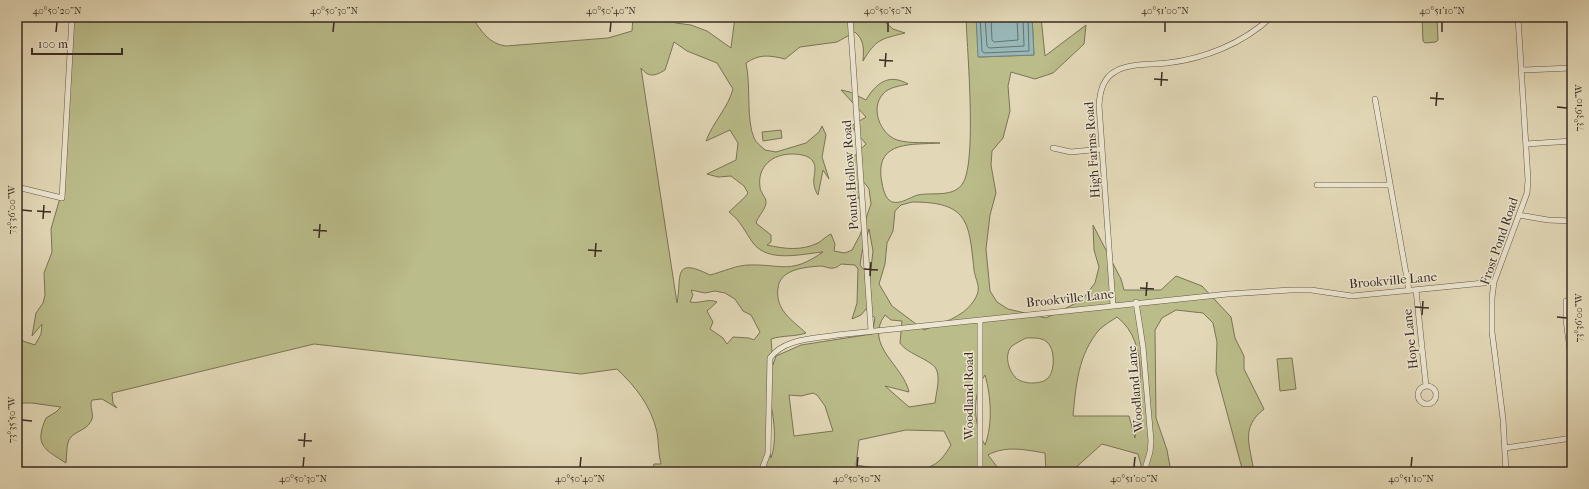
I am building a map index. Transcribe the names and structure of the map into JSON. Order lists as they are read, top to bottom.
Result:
{
  "streets": {
    "street": [
      "High Farms Road",
      "Pound Hollow Road",
      "Frost Pond Road",
      "Brookville Lane",
      "Hope Lane",
      "Woodland Lane",
      "Woodland Road"
    ]
  },
  "crossings": [
    ["High Farms Road", "Brookville Lane"],
    ["Pound Hollow Road", "Brookville Lane"],
    ["Frost Pond Road", "Brookville Lane"],
    ["Brookville Lane", "Hope Lane"],
    ["Brookville Lane", "Woodland Lane"],
    ["Brookville Lane", "Woodland Road"]
  ],
  "scale_bar": "100 m",
  "coordinates": [
    "40°50'20\"N",
    "40°50'30\"N",
    "40°50'40\"N",
    "40°50'50\"N",
    "40°51'00\"N",
    "40°51'10\"N",
    "73°36'10\"W",
    "73°36'00\"W",
    "73°35'50\"W"
  ]
}
